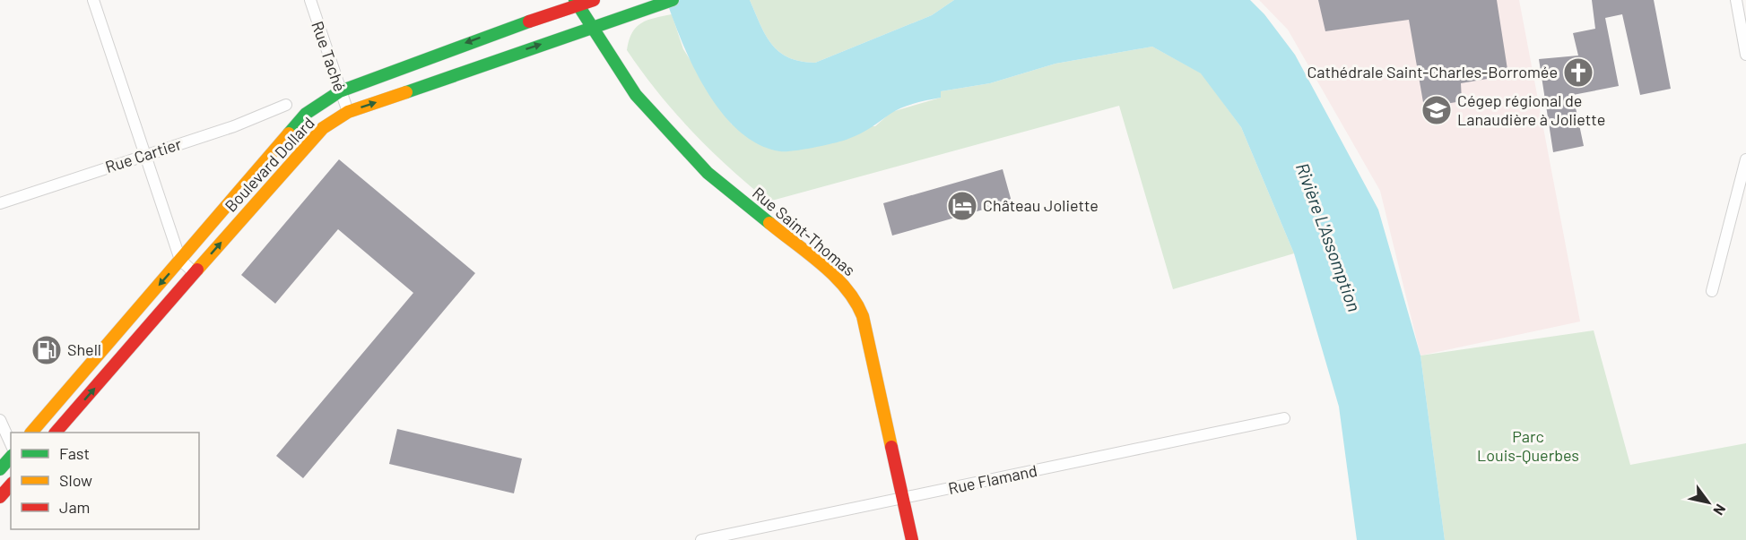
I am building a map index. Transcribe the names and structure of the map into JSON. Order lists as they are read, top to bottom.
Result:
{
  "streets": {
    "main road": ["Boulevard Dollard", "Rue Saint-Thomas"],
    "street": ["Rue Taché", "Rue Cartier", "Rue Flamand"]
  },
  "crossings": [
    ["Rue Taché", "Boulevard Dollard"],
    ["Boulevard Dollard", "Rue Saint-Thomas"],
    ["Rue Saint-Thomas", "Rue Flamand"]
  ],
  "water": ["Rivière L'Assomption"],
  "parks": ["Parc Louis-Querbes"],
  "places": {
    "church": ["Cathédrale Saint-Charles-Borromée"],
    "school or university": ["Cégep régional de Lanaudière à Joliette"],
    "hotel": ["Château Joliette"],
    "fuel station": ["Shell"]
  },
  "legend": ["Fast", "Slow", "Jam"],
  "north": "bottom right"
}
